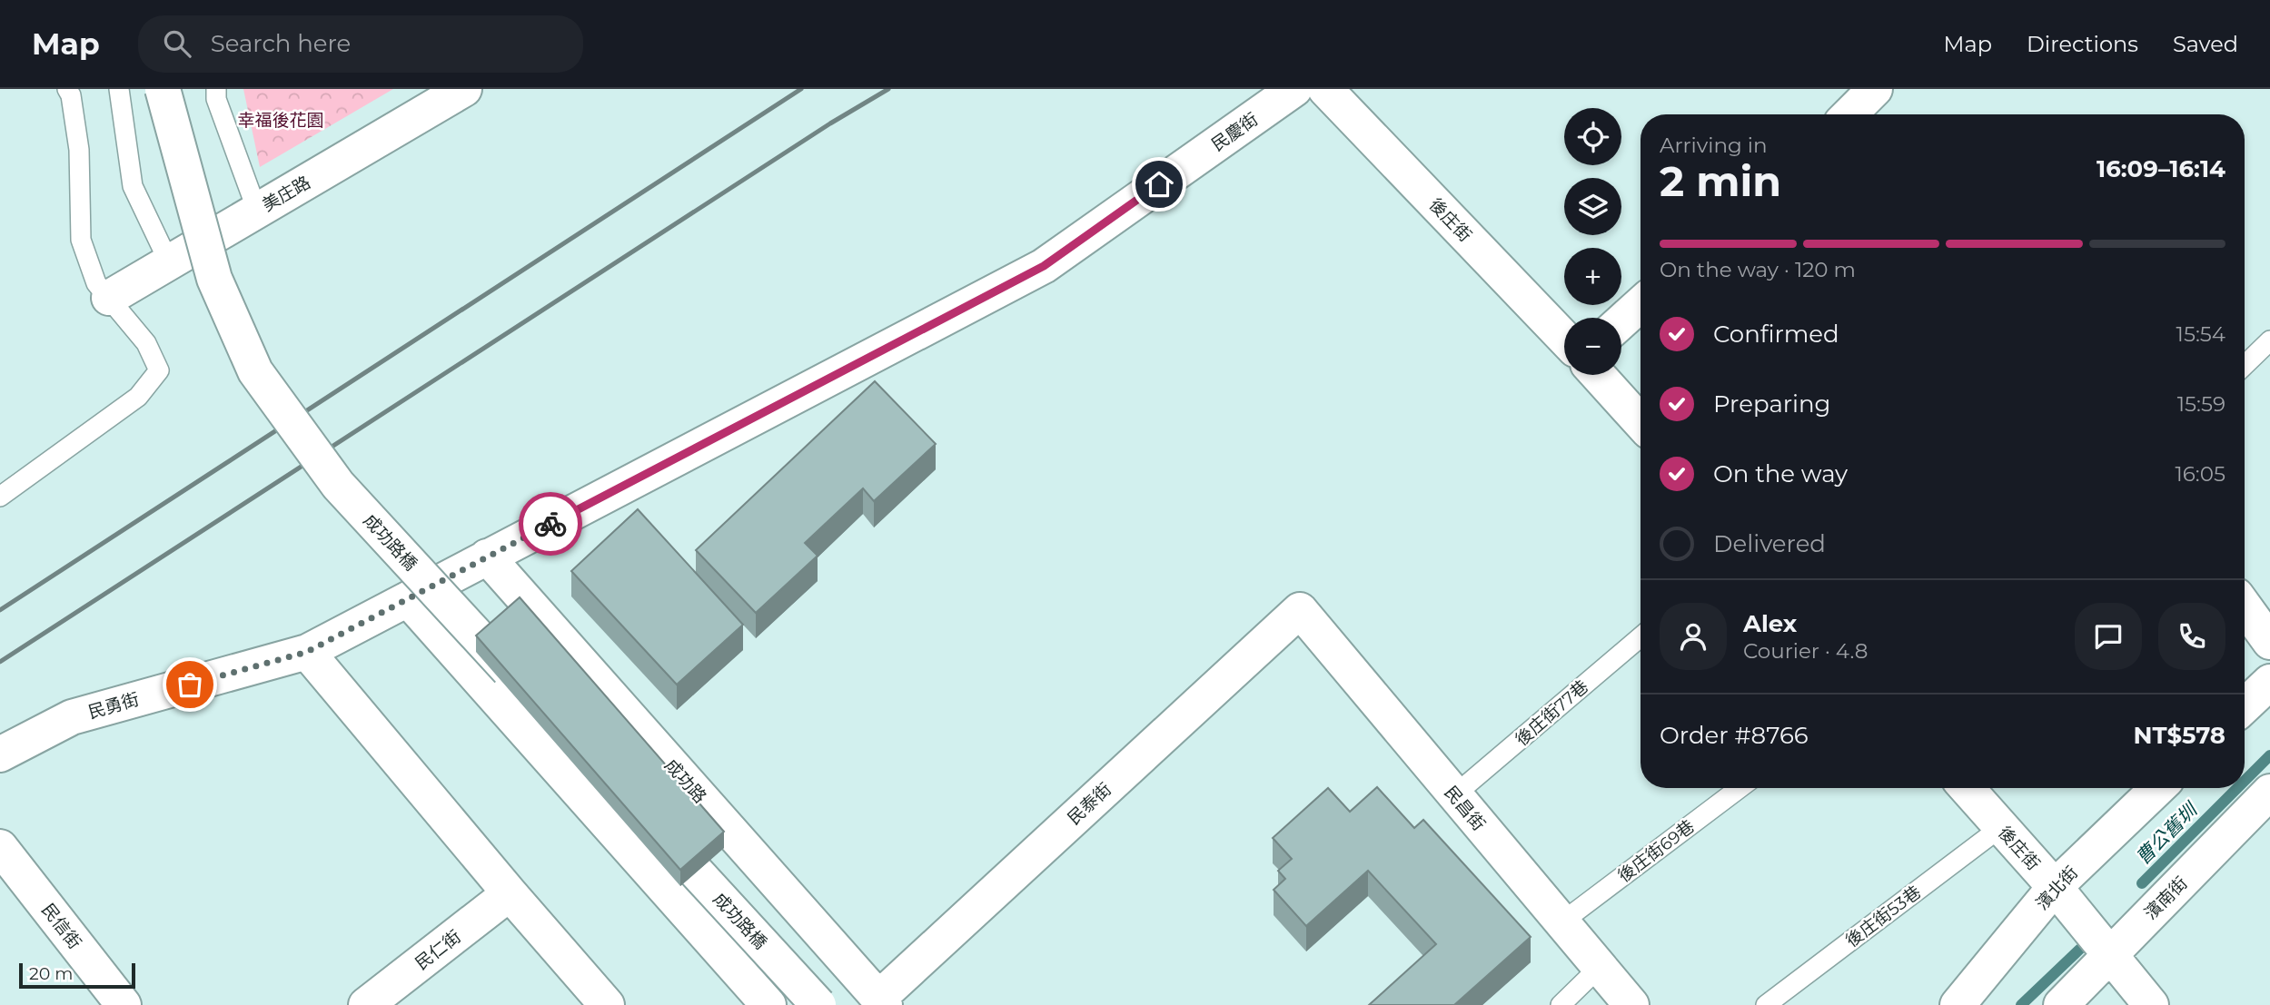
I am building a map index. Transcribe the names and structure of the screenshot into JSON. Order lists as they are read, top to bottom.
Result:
{
  "streets": {
    "street": [
      "民慶街",
      "美庄路",
      "後庄街",
      "成功路橋",
      "民勇街",
      "成功路",
      "民泰街",
      "民昌街",
      "濱北街",
      "濱南街",
      "民信街",
      "民仁街"
    ],
    "lane": ["後庄街77巷", "後庄街69巷", "後庄街53巷"]
  },
  "crossings": [
    ["民慶街", "民勇街"],
    ["民慶街", "成功路"],
    ["後庄街", "濱北街"],
    ["後庄街", "濱南街"],
    ["後庄街", "後庄街53巷"],
    ["後庄街77巷", "民昌街"],
    ["成功路", "民泰街"],
    ["民泰街", "民昌街"],
    ["民昌街", "後庄街69巷"]
  ],
  "water": ["曹公舊圳"],
  "parks": ["幸福後花園"],
  "scale_bar": "20 m",
  "page": {
    "header": "Map",
    "search": "Search here",
    "nav": ["Map", "Directions", "Saved"],
    "map_buttons": ["+", "−"],
    "heading": ["2 min", "Arriving in", "16:09–16:14"],
    "panel": [
      "Alex",
      "Courier · 4.8",
      "Order #8766",
      "NT$578"
    ],
    "bar": "On the way · 120 m",
    "list": [
      ["Confirmed", "15:54"],
      ["Preparing", "15:59"],
      ["On the way", "16:05"],
      "Delivered"
    ],
    "scale": "20 m"
  }
}
